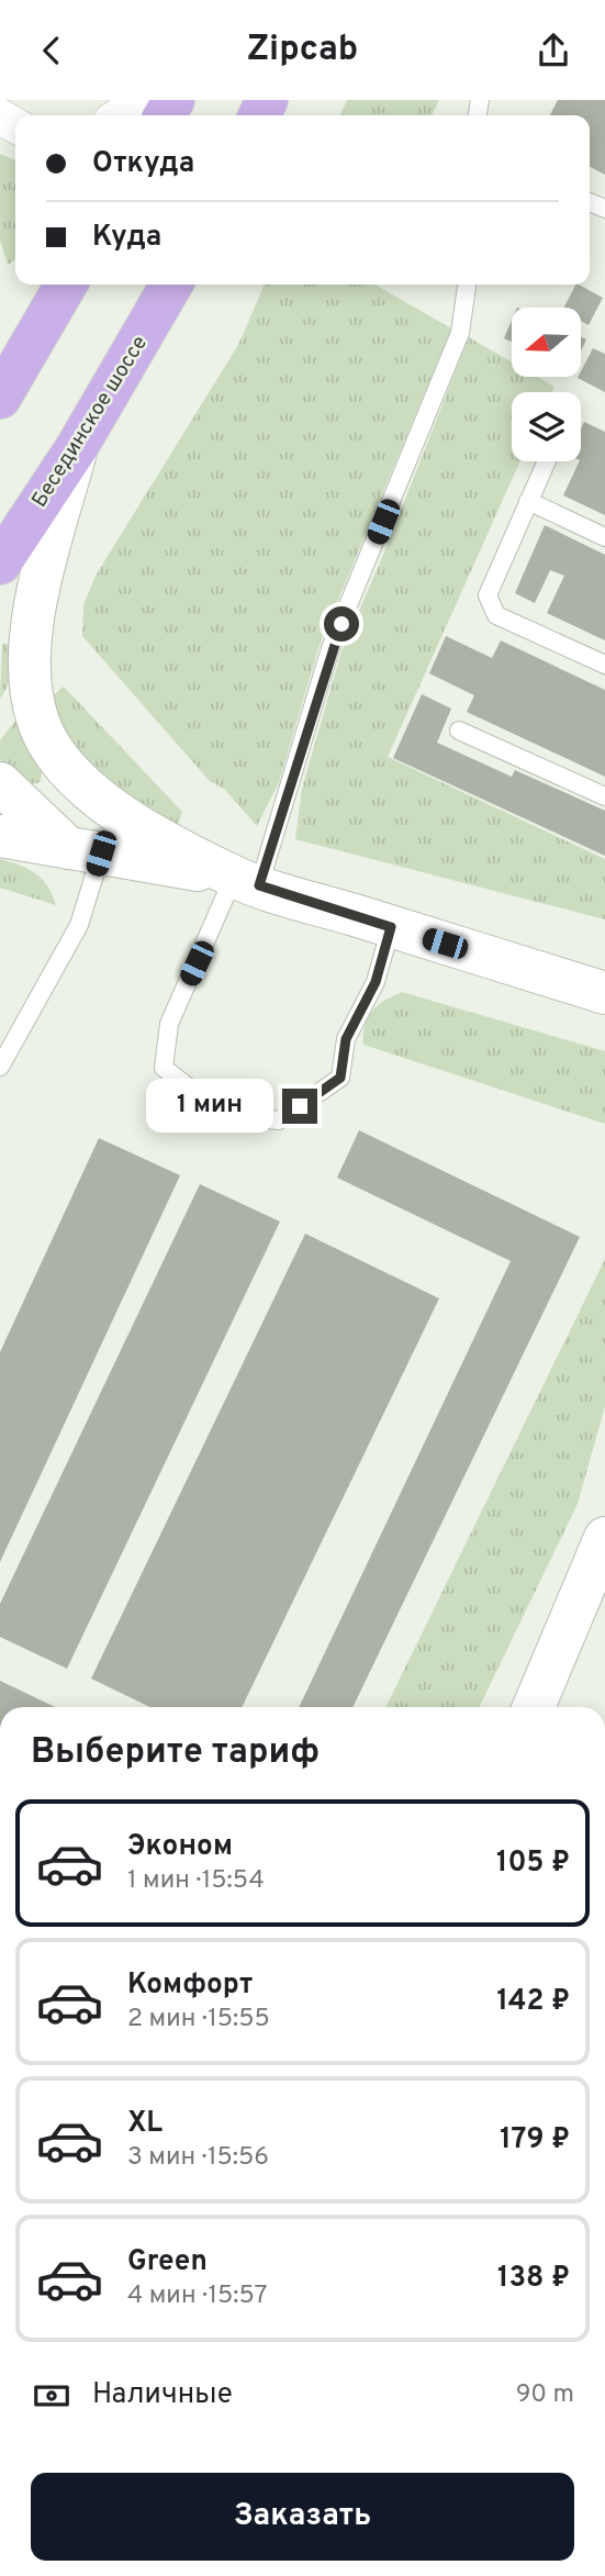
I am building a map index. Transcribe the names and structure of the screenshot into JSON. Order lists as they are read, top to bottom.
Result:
{
  "streets": {
    "main road": ["Бесединское шоссе"]
  },
  "north": "left",
  "page": {
    "header": "Zipcab",
    "banner": ["Откуда", "Куда"],
    "bubble": "1 мин",
    "heading": "Выберите тариф",
    "list": [
      {
        "name": "Эконом",
        "note": "1 мин · 15:54",
        "value": "105 ₽"
      },
      {
        "name": "Комфорт",
        "note": "2 мин · 15:55",
        "value": "142 ₽"
      },
      {
        "name": "XL",
        "note": "3 мин · 15:56",
        "value": "179 ₽"
      },
      {
        "name": "Green",
        "note": "4 мин · 15:57",
        "value": "138 ₽"
      }
    ],
    "pay": ["Наличные", "90 m"],
    "buttons": "Заказать"
  }
}
